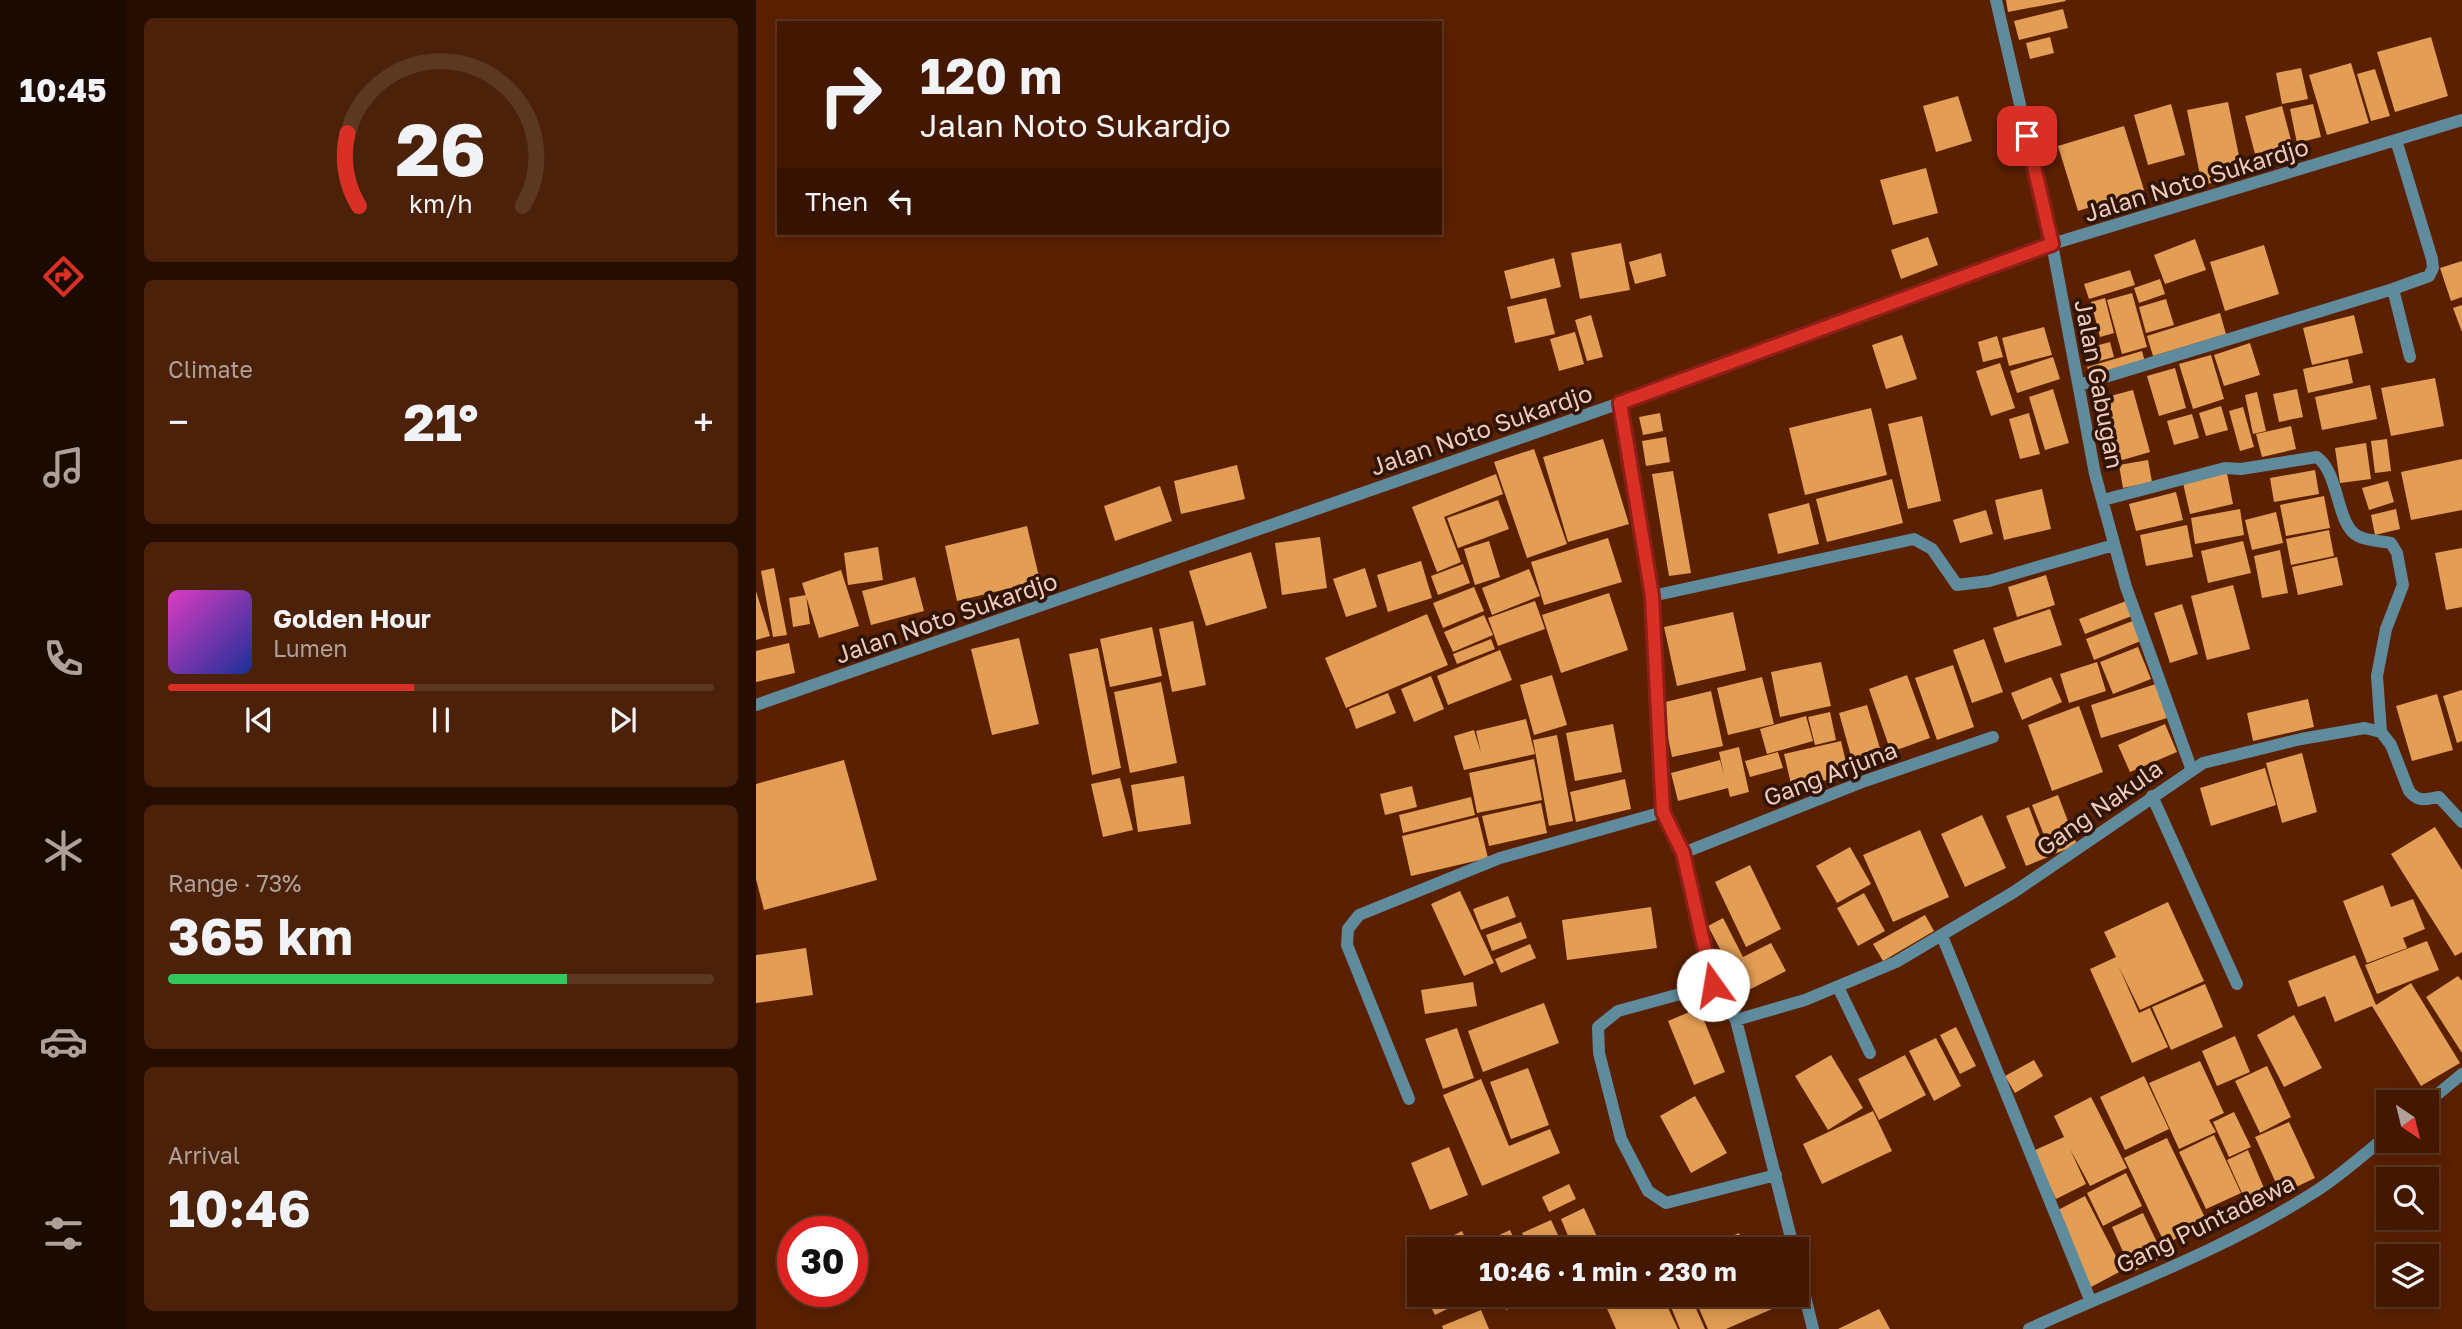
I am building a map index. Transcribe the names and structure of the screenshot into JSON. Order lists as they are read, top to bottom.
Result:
{
  "streets": {
    "street": [
      "Jalan Noto Sukardjo",
      "Jalan Gabugan",
      "Gang Arjuna",
      "Gang Nakula",
      "Gang Puntadewa"
    ]
  },
  "crossings": [
    ["Jalan Noto Sukardjo", "Jalan Gabugan"],
    ["Jalan Gabugan", "Gang Nakula"]
  ],
  "north": "bottom right",
  "page": {
    "tabs": "10:45",
    "turn": ["120 m", "Jalan Noto Sukardjo"],
    "then": "Then",
    "tile": [
      "Climate",
      ["Range · 73%", "365 km"],
      ["Arrival", "10:46"]
    ],
    "heat": ["−", "21°", "+"],
    "song": ["Golden Hour", "Lumen"],
    "limit": "30",
    "trip": "10:46 · 1 min · 230 m",
    "gauge": ["26", "km/h"]
  }
}
